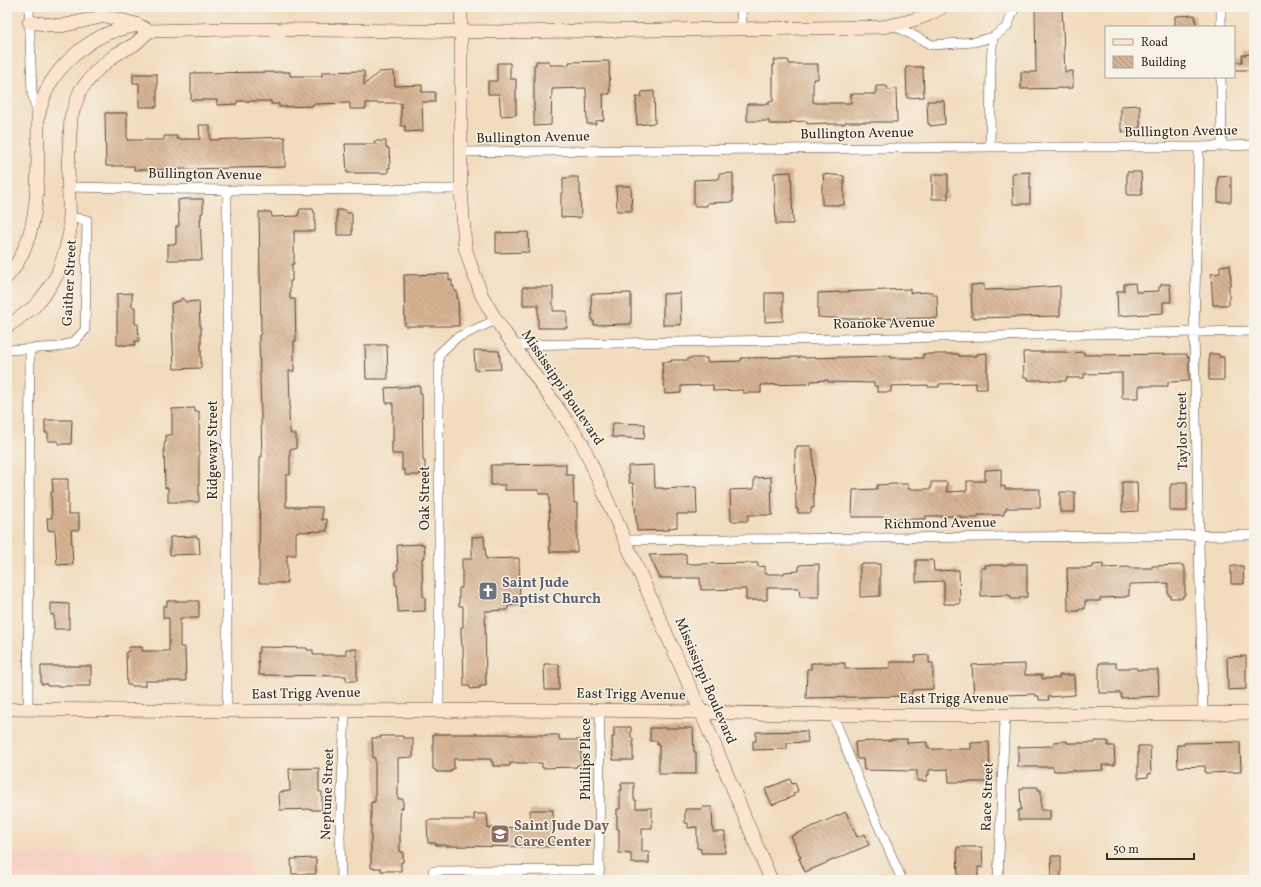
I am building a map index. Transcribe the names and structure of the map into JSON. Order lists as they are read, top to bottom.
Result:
{
  "streets": {
    "main road": ["Mississippi Boulevard", "East Trigg Avenue"],
    "street": [
      "Bullington Avenue",
      "Gaither Street",
      "Roanoke Avenue",
      "Taylor Street",
      "Ridgeway Street",
      "Oak Street",
      "Richmond Avenue",
      "Phillips Place",
      "Neptune Street",
      "Race Street"
    ]
  },
  "crossings": [
    ["Bullington Avenue", "Mississippi Boulevard"],
    ["Bullington Avenue", "Taylor Street"],
    ["Bullington Avenue", "Ridgeway Street"],
    ["Roanoke Avenue", "Mississippi Boulevard"],
    ["Roanoke Avenue", "Taylor Street"],
    ["Mississippi Boulevard", "Oak Street"],
    ["Mississippi Boulevard", "Richmond Avenue"],
    ["Mississippi Boulevard", "East Trigg Avenue"],
    ["Taylor Street", "Richmond Avenue"],
    ["Taylor Street", "East Trigg Avenue"],
    ["Ridgeway Street", "East Trigg Avenue"],
    ["Oak Street", "East Trigg Avenue"],
    ["East Trigg Avenue", "Phillips Place"],
    ["East Trigg Avenue", "Neptune Street"],
    ["East Trigg Avenue", "Race Street"]
  ],
  "places": {
    "church": ["Saint Jude Baptist Church"],
    "school or university": ["Saint Jude Day Care Center"]
  },
  "legend": ["Road", "Building"],
  "scale_bar": "50 m"
}
